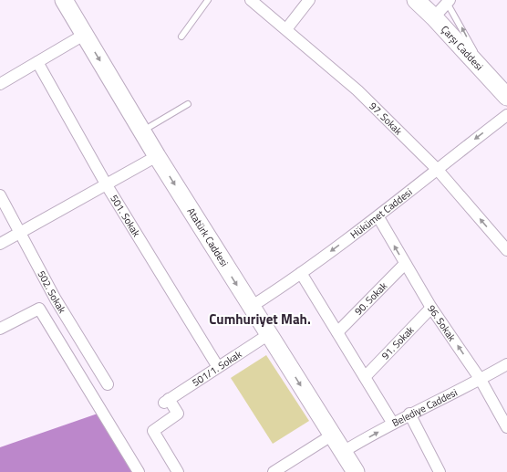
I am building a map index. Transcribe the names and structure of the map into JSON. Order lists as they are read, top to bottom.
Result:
{
  "streets": {
    "main road": ["Çarşı Caddesi", "Atatürk Caddesi"],
    "street": [
      "97. Sokak",
      "Hükümet Caddesi",
      "501. Sokak",
      "502. Sokak",
      "90. Sokak",
      "96. Sokak",
      "91. Sokak",
      "501/1. Sokak",
      "Belediye Caddesi"
    ]
  },
  "crossings": [
    ["97. Sokak", "Hükümet Caddesi"],
    ["Hükümet Caddesi", "Atatürk Caddesi"],
    ["Hükümet Caddesi", "96. Sokak"],
    ["501. Sokak", "501/1. Sokak"],
    ["Atatürk Caddesi", "501/1. Sokak"],
    ["Atatürk Caddesi", "Belediye Caddesi"],
    ["90. Sokak", "96. Sokak"],
    ["96. Sokak", "91. Sokak"],
    ["96. Sokak", "Belediye Caddesi"]
  ],
  "one_way": ["Hükümet Caddesi", "Atatürk Caddesi"],
  "districts": ["Cumhuriyet Mah."]
}
